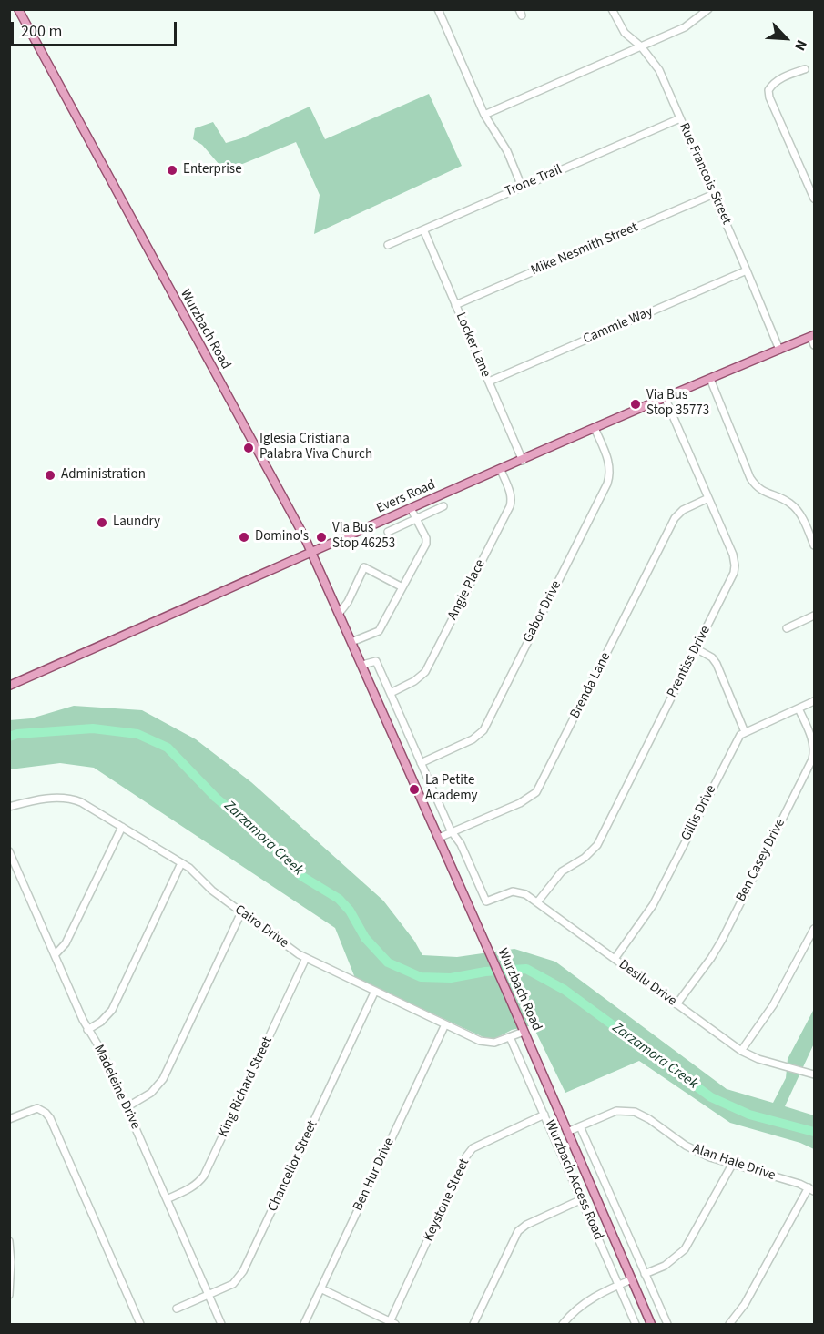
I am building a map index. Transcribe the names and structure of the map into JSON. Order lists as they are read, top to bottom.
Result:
{
  "streets": {
    "main road": ["Wurzbach Road", "Evers Road"],
    "street": [
      "Rue Francois Street",
      "Trone Trail",
      "Mike Nesmith Street",
      "Cammie Way",
      "Locker Lane",
      "Angie Place",
      "Gabor Drive",
      "Prentiss Drive",
      "Brenda Lane",
      "Gillis Drive",
      "Ben Casey Drive",
      "Cairo Drive",
      "Desilu Drive",
      "Madeleine Drive",
      "King Richard Street",
      "Alan Hale Drive",
      "Chancellor Street",
      "Ben Hur Drive",
      "Wurzbach Access Road",
      "Keystone Street"
    ]
  },
  "crossings": [
    ["Rue Francois Street", "Trone Trail"],
    ["Rue Francois Street", "Mike Nesmith Street"],
    ["Rue Francois Street", "Cammie Way"],
    ["Rue Francois Street", "Evers Road"],
    ["Trone Trail", "Locker Lane"],
    ["Mike Nesmith Street", "Locker Lane"],
    ["Cammie Way", "Locker Lane"],
    ["Wurzbach Road", "Evers Road"],
    ["Wurzbach Road", "Brenda Lane"],
    ["Wurzbach Road", "Cairo Drive"],
    ["Wurzbach Road", "Alan Hale Drive"],
    ["Locker Lane", "Evers Road"],
    ["Evers Road", "Angie Place"],
    ["Evers Road", "Gabor Drive"],
    ["Evers Road", "Prentiss Drive"],
    ["Prentiss Drive", "Brenda Lane"],
    ["Prentiss Drive", "Desilu Drive"],
    ["Brenda Lane", "Desilu Drive"],
    ["Gillis Drive", "Ben Casey Drive"],
    ["Gillis Drive", "Desilu Drive"],
    ["Ben Casey Drive", "Desilu Drive"],
    ["Cairo Drive", "King Richard Street"],
    ["Cairo Drive", "Chancellor Street"],
    ["Cairo Drive", "Ben Hur Drive"],
    ["Cairo Drive", "Wurzbach Access Road"],
    ["Madeleine Drive", "King Richard Street"],
    ["Madeleine Drive", "Chancellor Street"],
    ["Alan Hale Drive", "Wurzbach Access Road"],
    ["Wurzbach Access Road", "Keystone Street"]
  ],
  "water": ["Zarzamora Creek"],
  "places": [
    "Enterprise",
    "Via Bus Stop 35773",
    "Iglesia Cristiana Palabra Viva Church",
    "Administration",
    "Laundry",
    "Domino's",
    "Via Bus Stop 46253",
    "La Petite Academy"
  ],
  "scale_bar": "200 m",
  "north": "bottom right"
}
